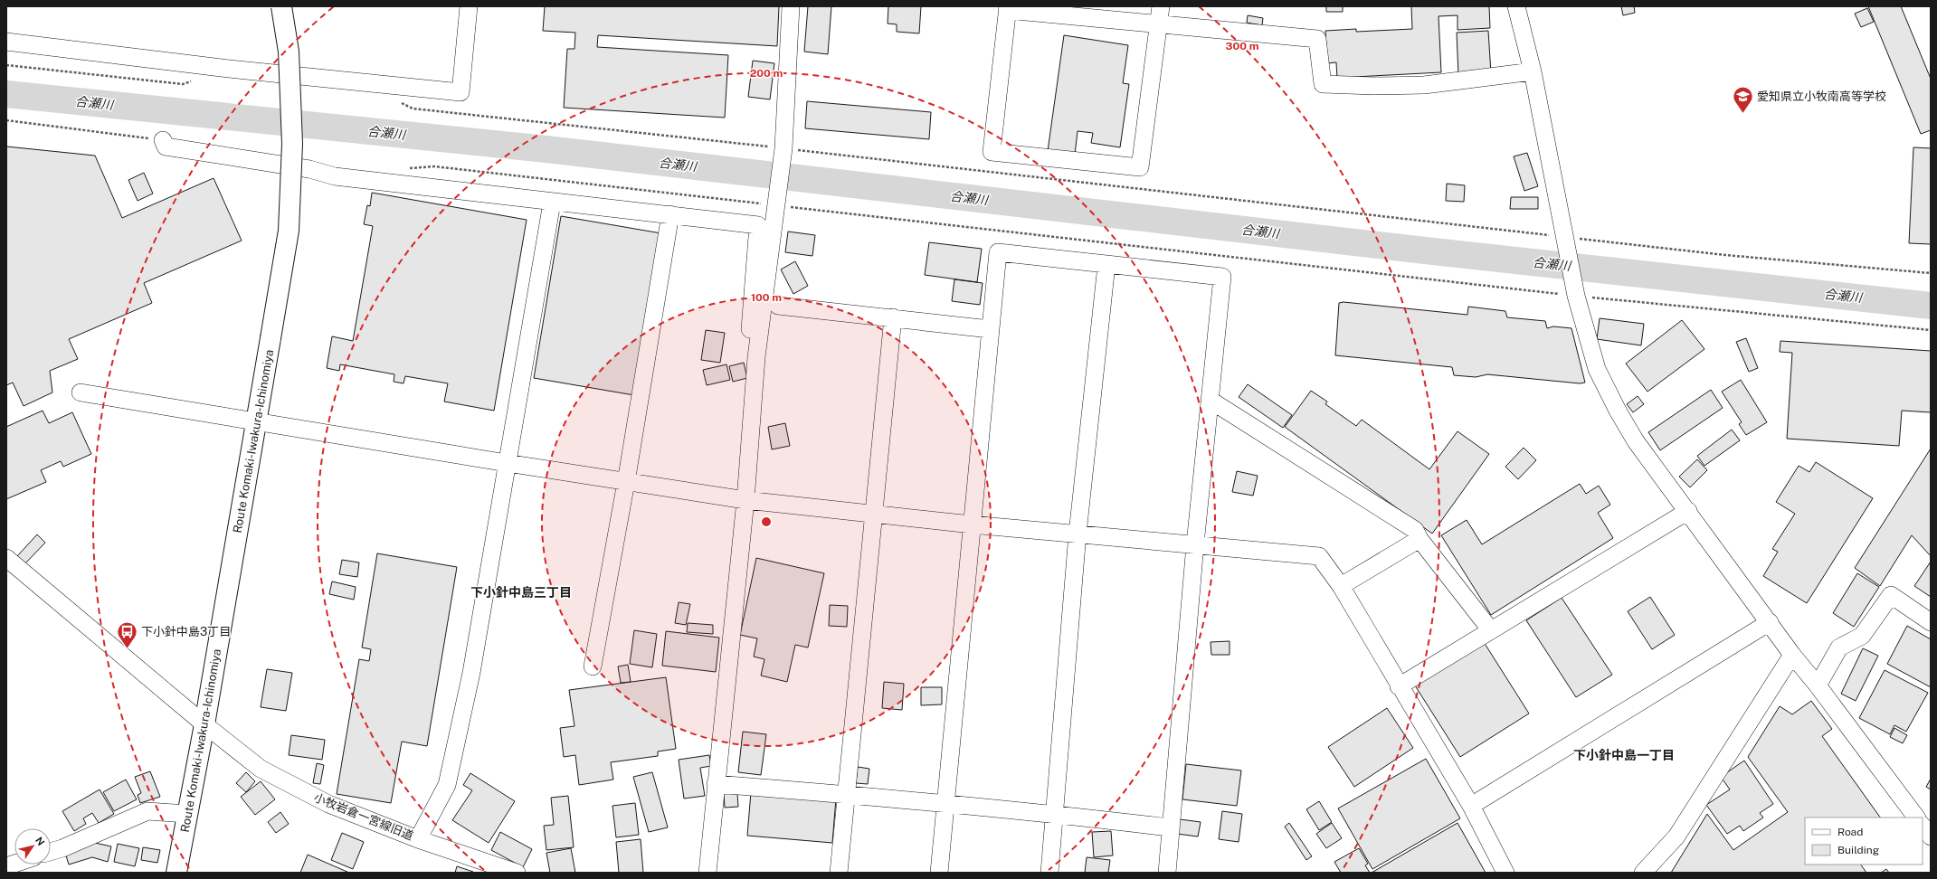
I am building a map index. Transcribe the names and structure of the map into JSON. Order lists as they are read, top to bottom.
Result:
{
  "streets": {
    "main road": ["Route Komaki-Iwakura-Ichinomiya"],
    "street": ["小牧岩倉一宮線旧道"]
  },
  "crossings": [
    ["Route Komaki-Iwakura-Ichinomiya", "小牧岩倉一宮線旧道"]
  ],
  "districts": ["下小針中島三丁目", "下小針中島一丁目"],
  "water": ["合瀬川"],
  "places": {
    "school or university": ["愛知県立小牧南高等学校"],
    "bus stop": ["下小針中島3丁目"]
  },
  "legend": ["Road", "Building"],
  "north": "top right",
  "rings": ["300 m", "200 m", "100 m"]
}
